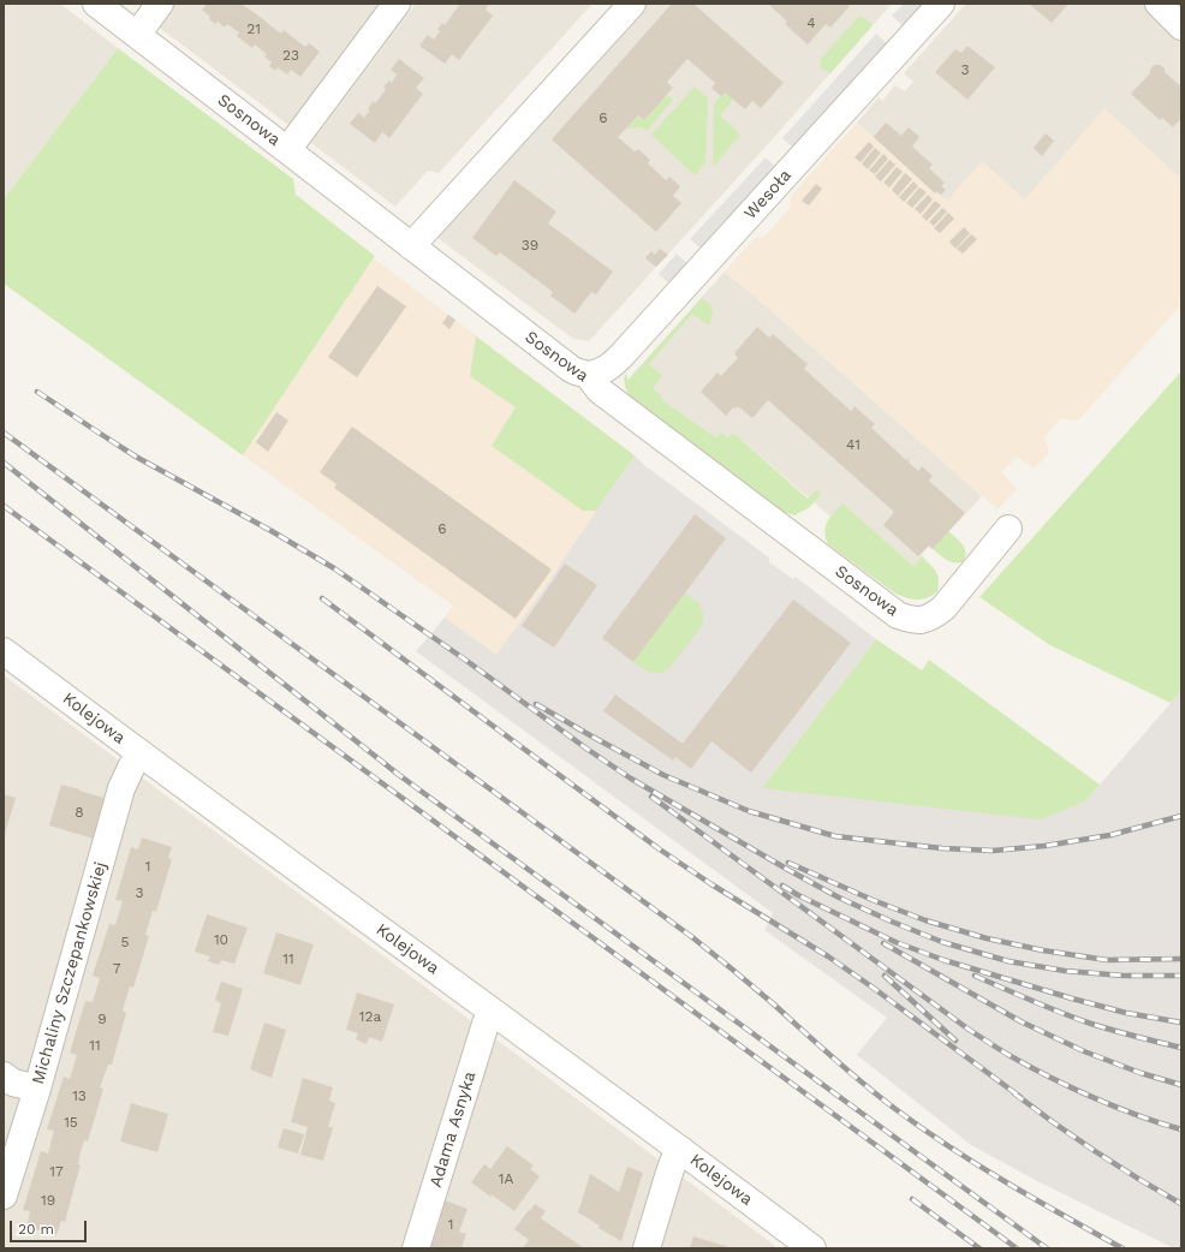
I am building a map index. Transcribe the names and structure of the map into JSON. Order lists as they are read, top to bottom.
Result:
{
  "streets": {
    "street": [
      "Sosnowa",
      "Wesoła",
      "Kolejowa",
      "Michaliny Szczepankowskiej",
      "Adama Asnyka"
    ]
  },
  "crossings": [
    ["Sosnowa", "Wesoła"],
    ["Kolejowa", "Michaliny Szczepankowskiej"],
    ["Kolejowa", "Adama Asnyka"]
  ],
  "house_numbers": [
    "4",
    "21",
    "23",
    "3",
    "6",
    "39",
    "41",
    "6",
    "8",
    "1",
    "3",
    "10",
    "5",
    "11",
    "7",
    "12a",
    "9",
    "11",
    "13",
    "15",
    "17",
    "1A",
    "19",
    "1"
  ],
  "scale_bar": "20 m"
}
